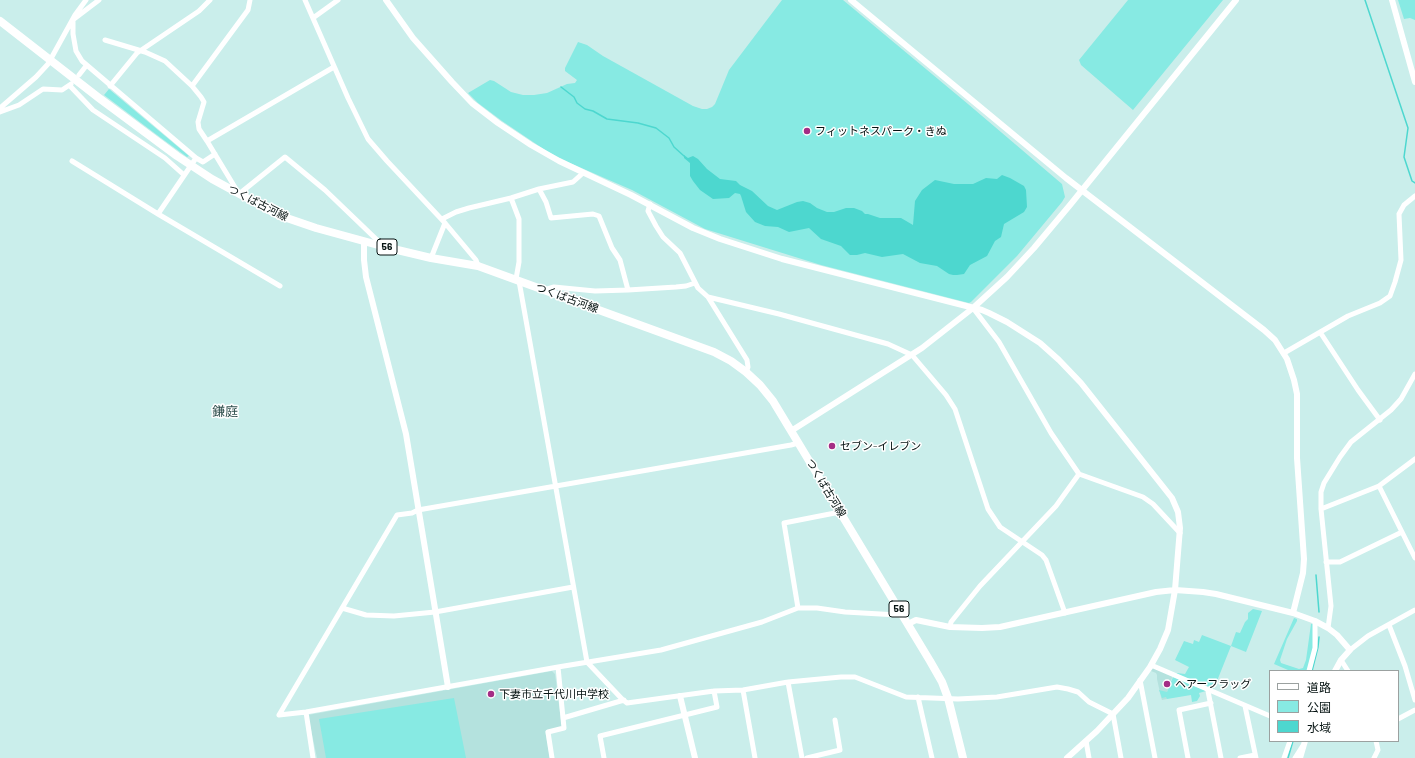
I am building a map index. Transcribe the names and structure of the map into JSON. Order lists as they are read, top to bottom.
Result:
{
  "streets": {
    "main road": ["つくば古河線", "56"]
  },
  "districts": ["鎌庭"],
  "places": [
    "フィットネスパーク・きぬ",
    "セブン-イレブン",
    "ヘアーフラッグ",
    "下妻市立千代川中学校"
  ],
  "legend": ["道路", "公園", "水域"]
}
